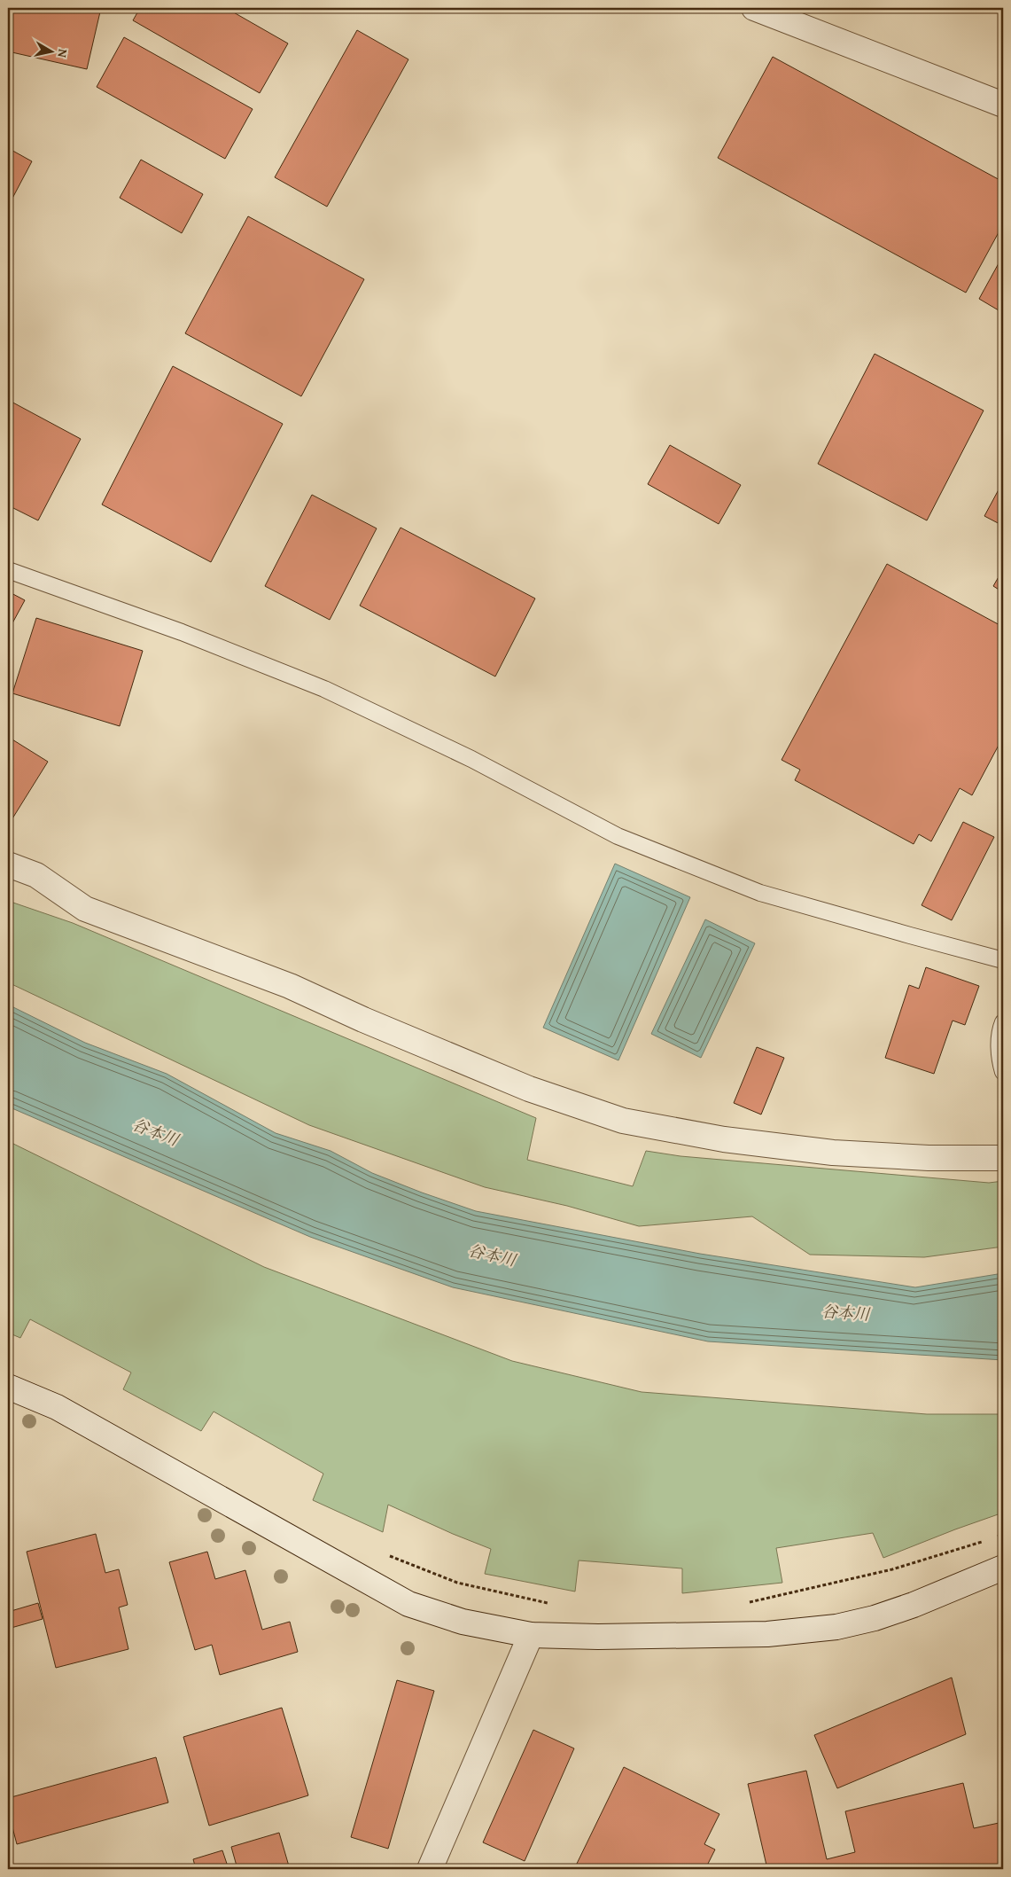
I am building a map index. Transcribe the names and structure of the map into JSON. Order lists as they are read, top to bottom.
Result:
{
  "water": ["谷本川"],
  "north": "right"
}
